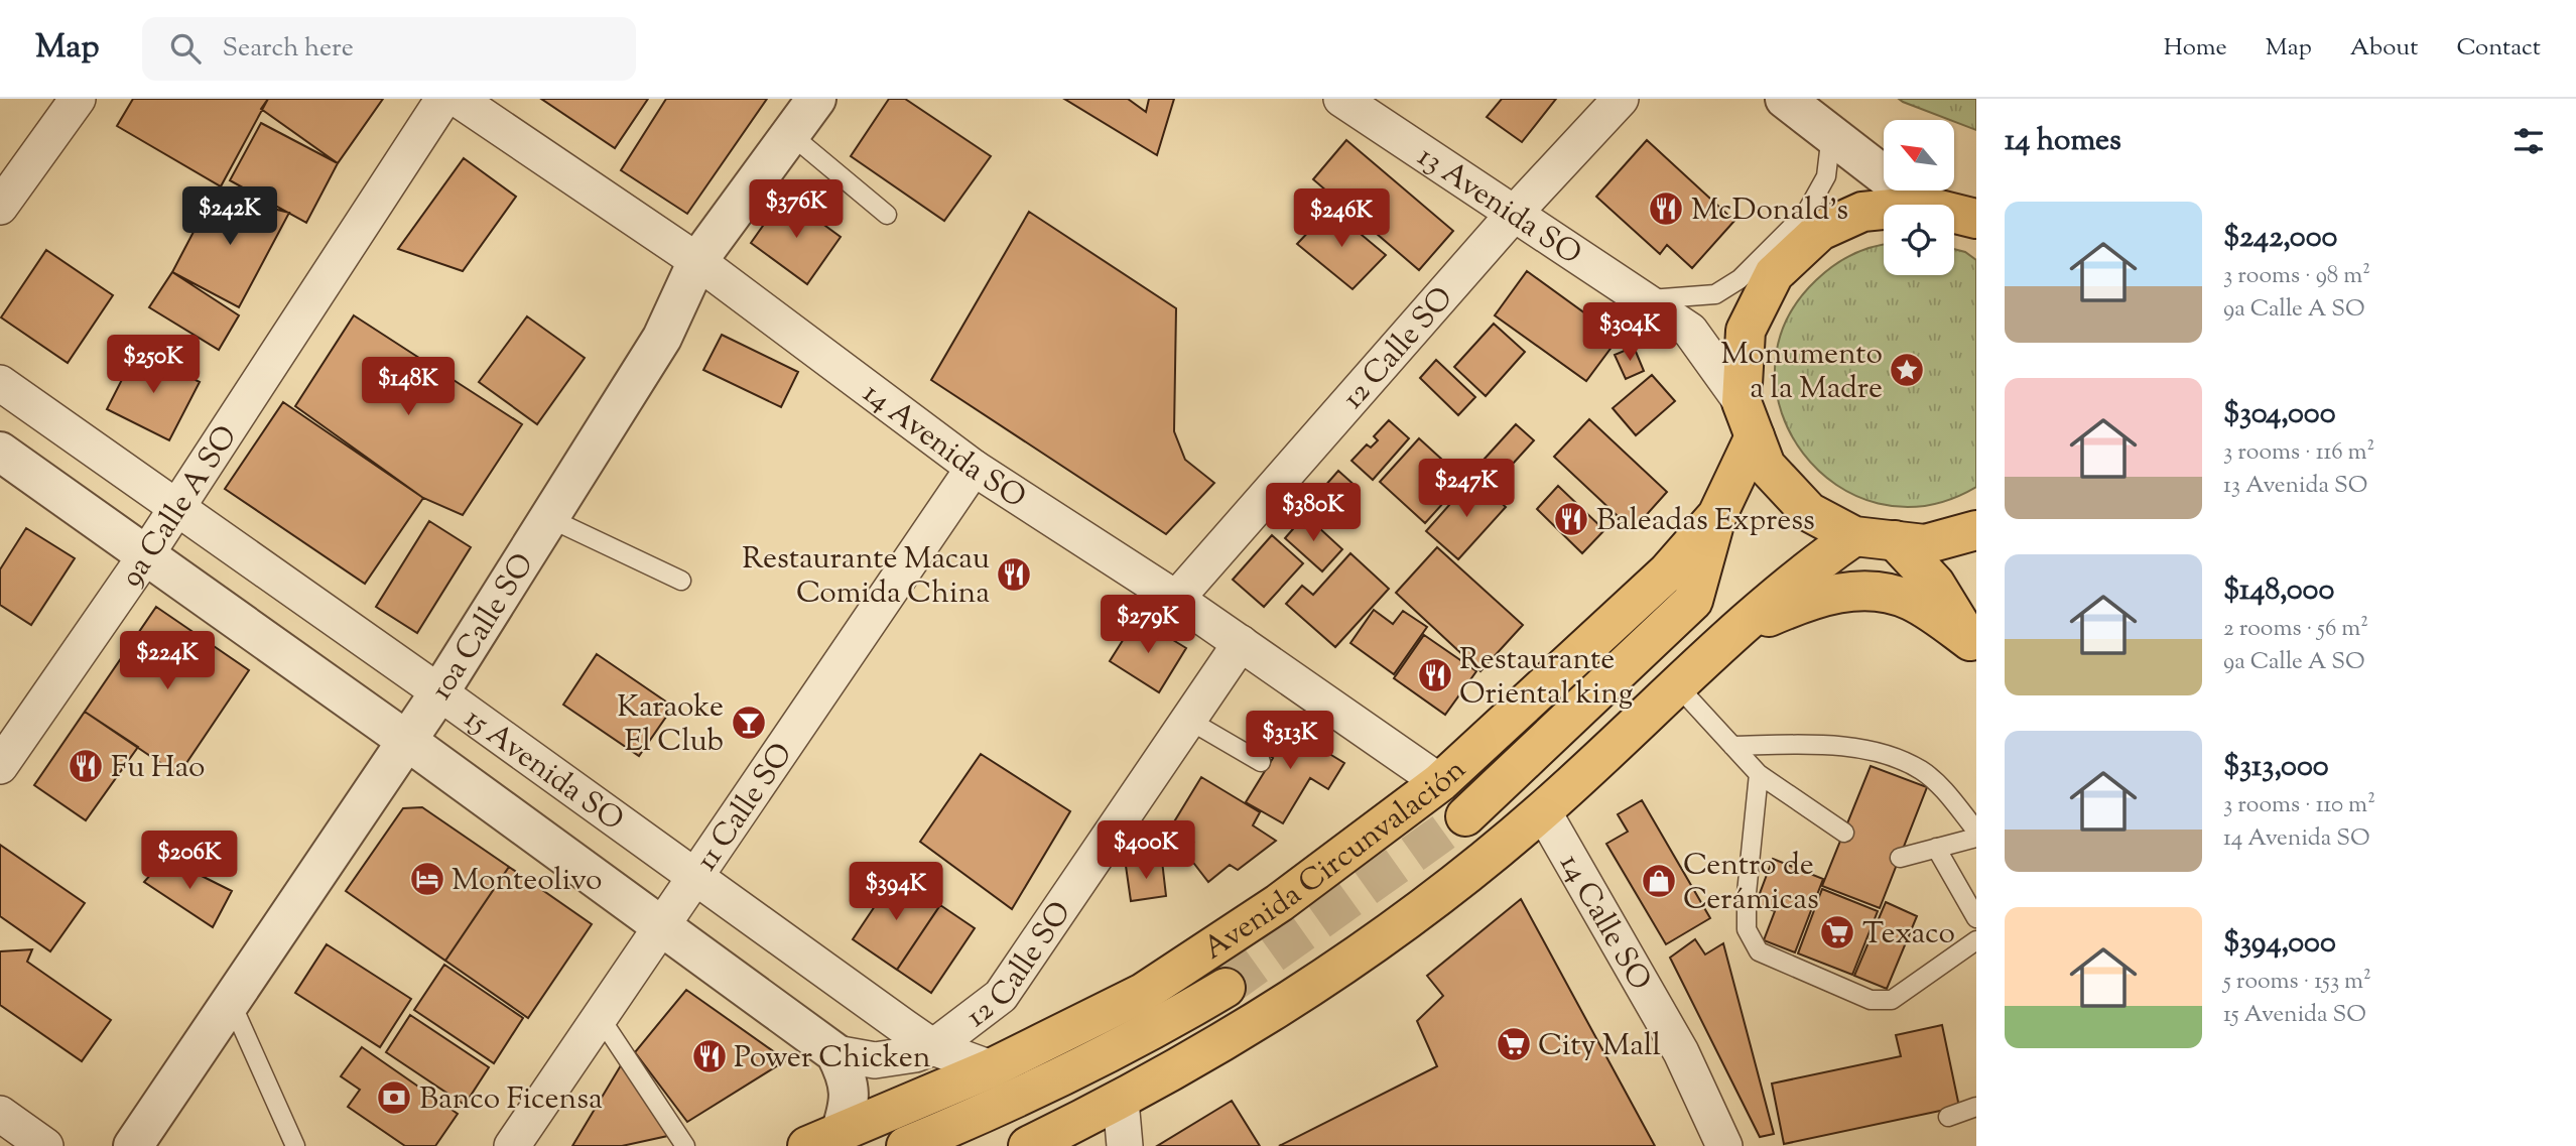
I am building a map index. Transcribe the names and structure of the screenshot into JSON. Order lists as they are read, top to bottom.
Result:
{
  "streets": {
    "highway": ["Avenida Circunvalación"],
    "street": [
      "13 Avenida SO",
      "12 Calle SO",
      "14 Avenida SO",
      "9a Calle A SO",
      "10a Calle SO",
      "15 Avenida SO",
      "11 Calle SO",
      "14 Calle SO"
    ]
  },
  "crossings": [
    ["13 Avenida SO", "12 Calle SO"],
    ["13 Avenida SO", "Avenida Circunvalación"],
    ["12 Calle SO", "14 Avenida SO"],
    ["12 Calle SO", "15 Avenida SO"],
    ["14 Avenida SO", "10a Calle SO"],
    ["14 Avenida SO", "11 Calle SO"],
    ["14 Avenida SO", "Avenida Circunvalación"],
    ["9a Calle A SO", "15 Avenida SO"],
    ["10a Calle SO", "15 Avenida SO"],
    ["15 Avenida SO", "11 Calle SO"],
    ["15 Avenida SO", "Avenida Circunvalación"]
  ],
  "places": {
    "restaurant": [
      "McDonald's",
      "Baleadas Express",
      "Restaurante Macau Comida China",
      "Restaurante Oriental king",
      "Fu Hao",
      "Power Chicken"
    ],
    "place": ["Monumento a la Madre"],
    "bar": ["Karaoke El Club"],
    "hotel": ["Monteolivo"],
    "shop": ["Centro de Cerámicas"],
    "supermarket": ["Texaco", "City Mall"],
    "bank": ["Banco Ficensa"]
  },
  "north": "top left",
  "page": {
    "header": "Map",
    "search": "Search here",
    "nav": [
      "Home",
      "Map",
      "About",
      "Contact"
    ],
    "heading": "14 homes",
    "price": [
      "$376K",
      "$242K",
      "$246K",
      "$304K",
      "$250K",
      "$148K",
      "$247K",
      "$380K",
      "$279K",
      "$224K",
      "$313K",
      "$400K",
      "$206K",
      "$394K"
    ],
    "list": [
      {
        "name": "$242,000",
        "note": "3 rooms · 98 m² · 9a Calle A SO"
      },
      {
        "name": "$304,000",
        "note": "3 rooms · 116 m² · 13 Avenida SO"
      },
      {
        "name": "$148,000",
        "note": "2 rooms · 56 m² · 9a Calle A SO"
      },
      {
        "name": "$313,000",
        "note": "3 rooms · 110 m² · 14 Avenida SO"
      },
      {
        "name": "$394,000",
        "note": "5 rooms · 153 m² · 15 Avenida SO"
      }
    ]
  }
}
